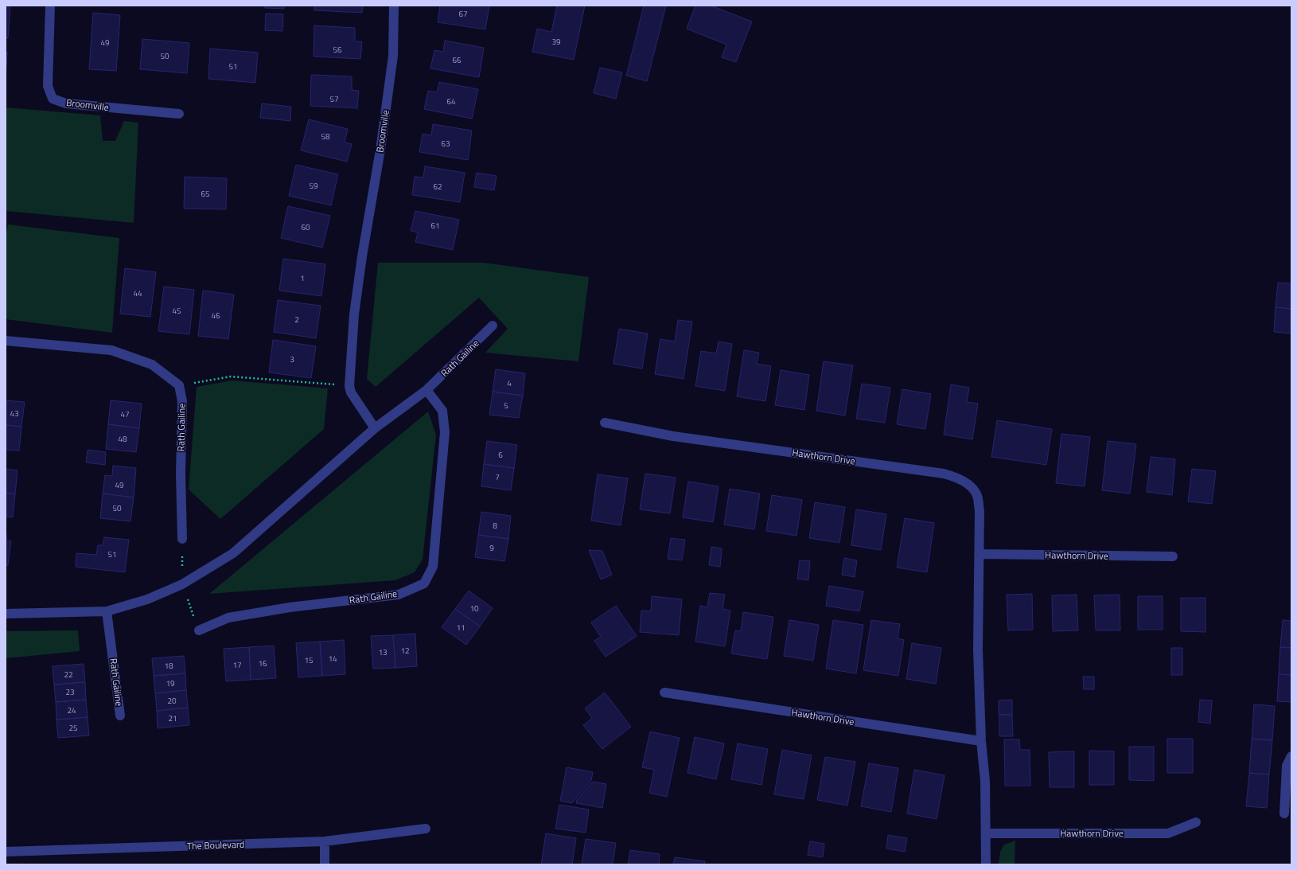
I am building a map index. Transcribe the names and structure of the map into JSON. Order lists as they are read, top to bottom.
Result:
{
  "streets": {
    "street": [
      "Broomville",
      "Rath Gailine",
      "Hawthorn Drive",
      "The Boulevard"
    ]
  },
  "house_numbers": [
    "67",
    "39",
    "49",
    "56",
    "50",
    "66",
    "51",
    "57",
    "64",
    "58",
    "63",
    "59",
    "62",
    "65",
    "61",
    "60",
    "1",
    "44",
    "45",
    "46",
    "2",
    "3",
    "4",
    "5",
    "43",
    "47",
    "48",
    "6",
    "7",
    "49",
    "50",
    "8",
    "9",
    "51",
    "10",
    "11",
    "12",
    "13",
    "14",
    "15",
    "16",
    "17",
    "18",
    "22",
    "19",
    "23",
    "20",
    "24",
    "21",
    "25"
  ]
}
